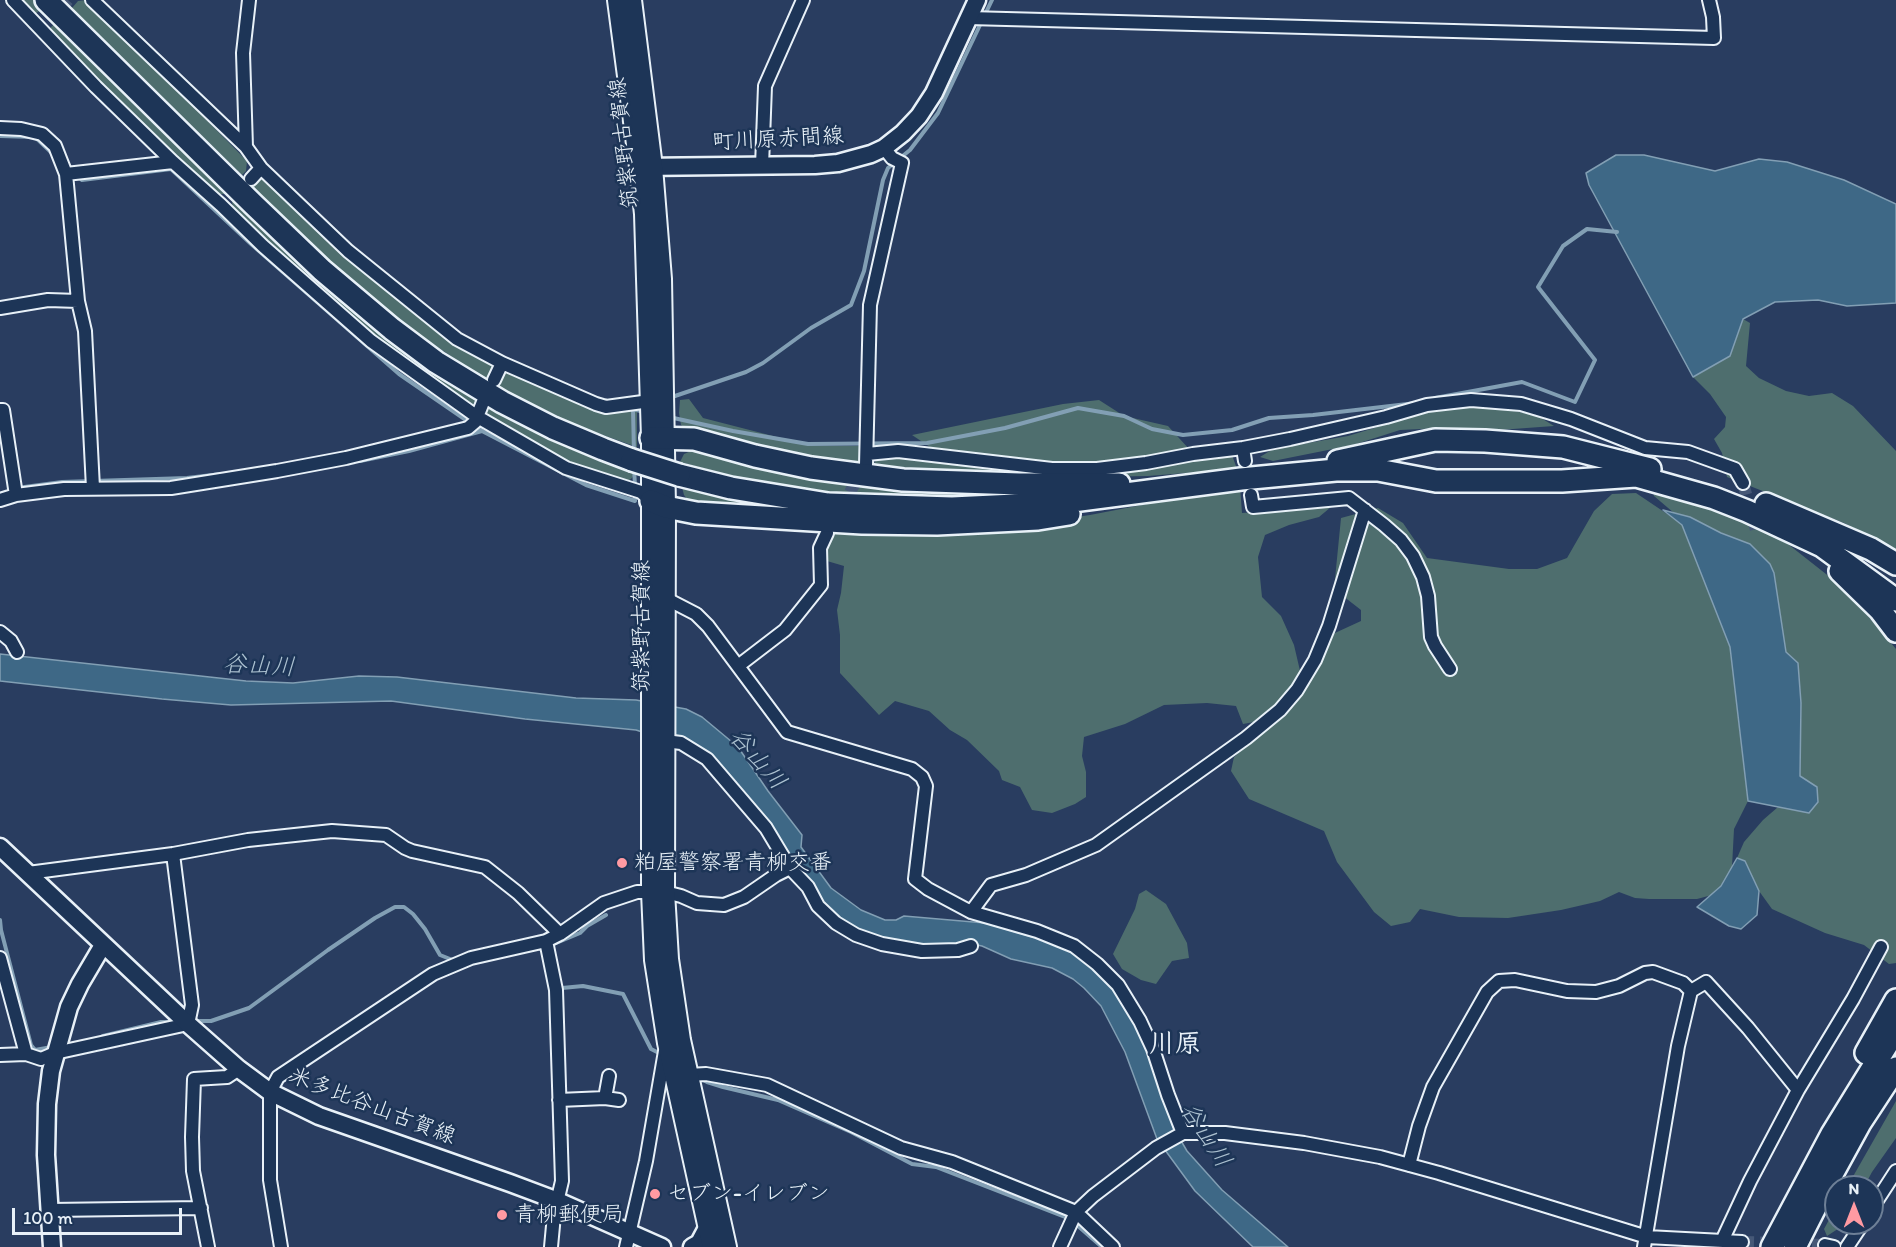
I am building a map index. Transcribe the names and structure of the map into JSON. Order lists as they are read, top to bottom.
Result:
{
  "streets": {
    "main road": ["町川原赤間線", "筑紫野古賀線", "米多比谷山古賀線"]
  },
  "crossings": [
    ["町川原赤間線", "筑紫野古賀線"]
  ],
  "districts": ["川原"],
  "water": ["谷山川"],
  "places": ["粕屋警察署青柳交番", "セブン-イレブン", "青柳郵便局"],
  "scale_bar": "100 m",
  "north": "top"
}
